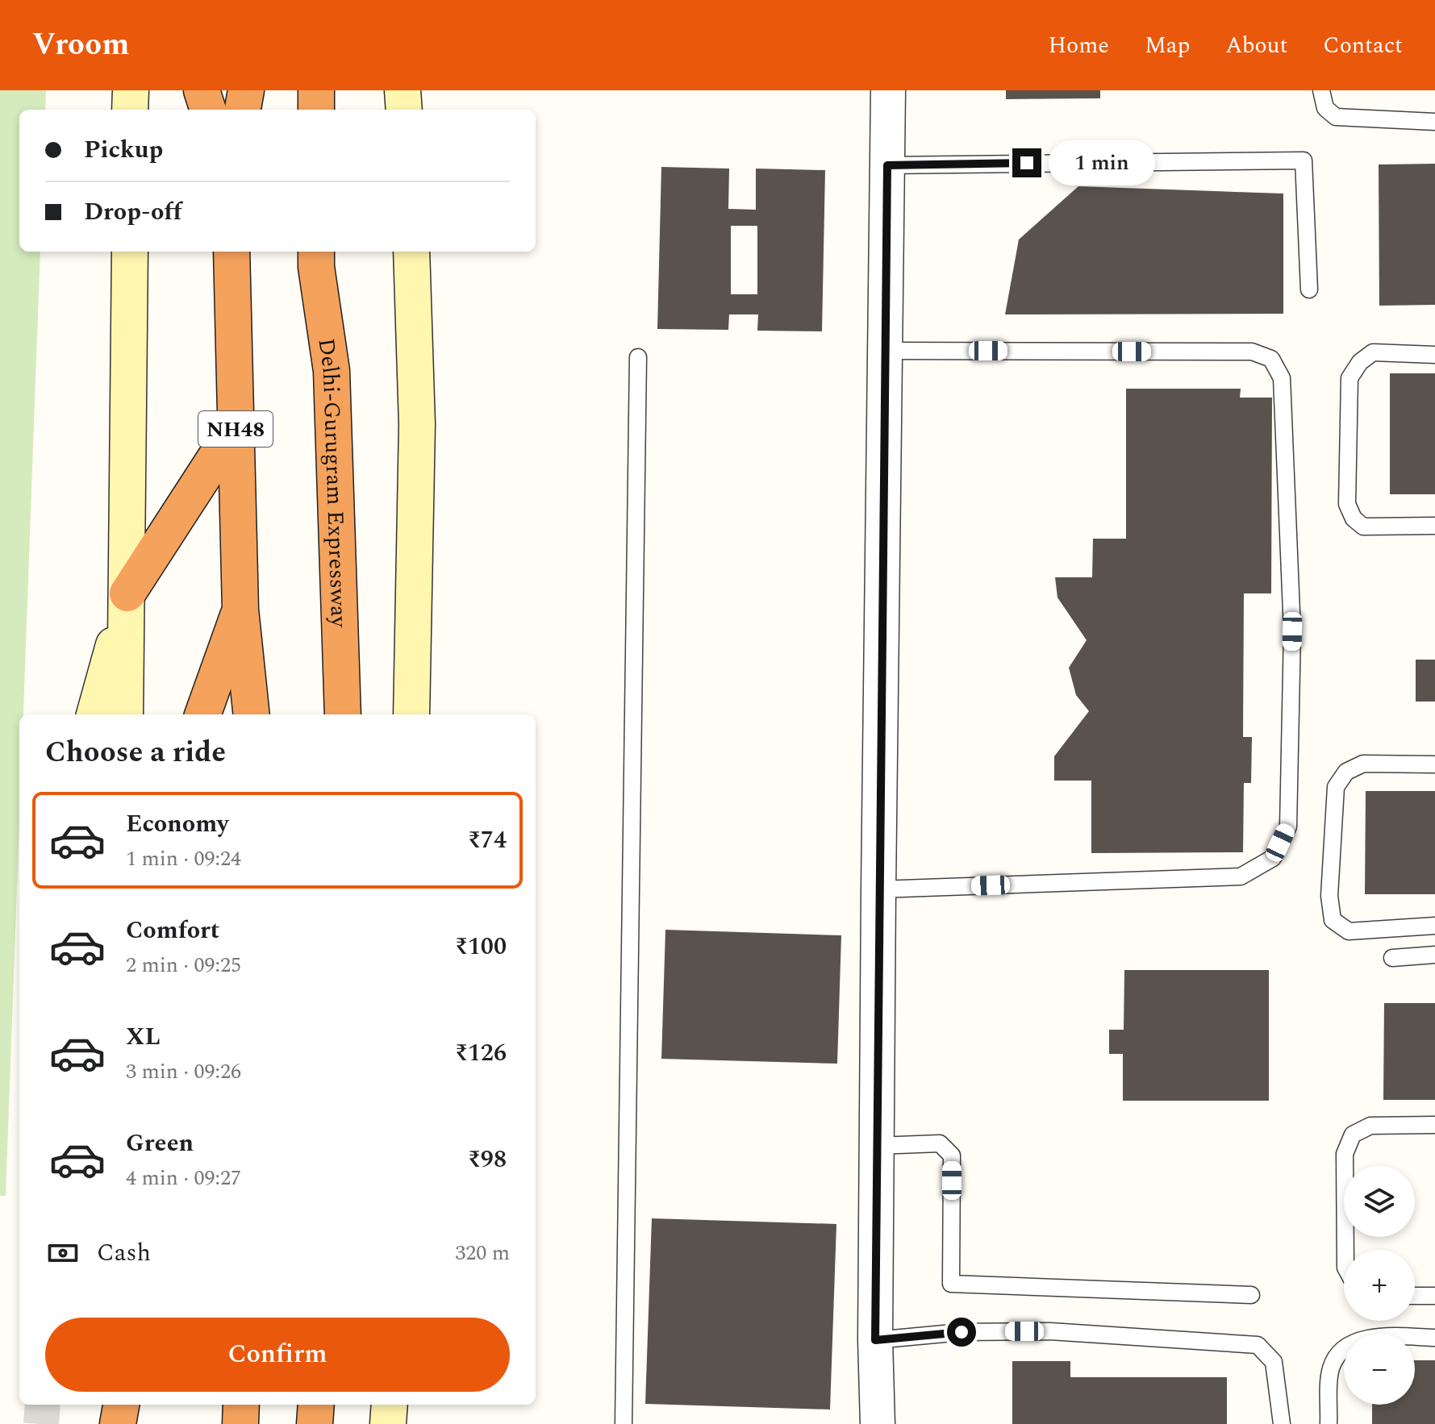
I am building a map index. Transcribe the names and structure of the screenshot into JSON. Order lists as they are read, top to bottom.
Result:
{
  "streets": {
    "highway": ["NH48", "Delhi-Gurugram Expressway"]
  },
  "page": {
    "header": "Vroom",
    "nav": [
      "Home",
      "Map",
      "About",
      "Contact"
    ],
    "banner": ["Pickup", "Drop-off"],
    "bubble": "1 min",
    "heading": "Choose a ride",
    "list": [
      {
        "name": "Economy",
        "note": "1 min · 09:24",
        "value": "₹74"
      },
      {
        "name": "Comfort",
        "note": "2 min · 09:25",
        "value": "₹100"
      },
      {
        "name": "XL",
        "note": "3 min · 09:26",
        "value": "₹126"
      },
      {
        "name": "Green",
        "note": "4 min · 09:27",
        "value": "₹98"
      }
    ],
    "map_buttons": ["+", "−"],
    "pay": ["Cash", "320 m"],
    "buttons": "Confirm"
  }
}
